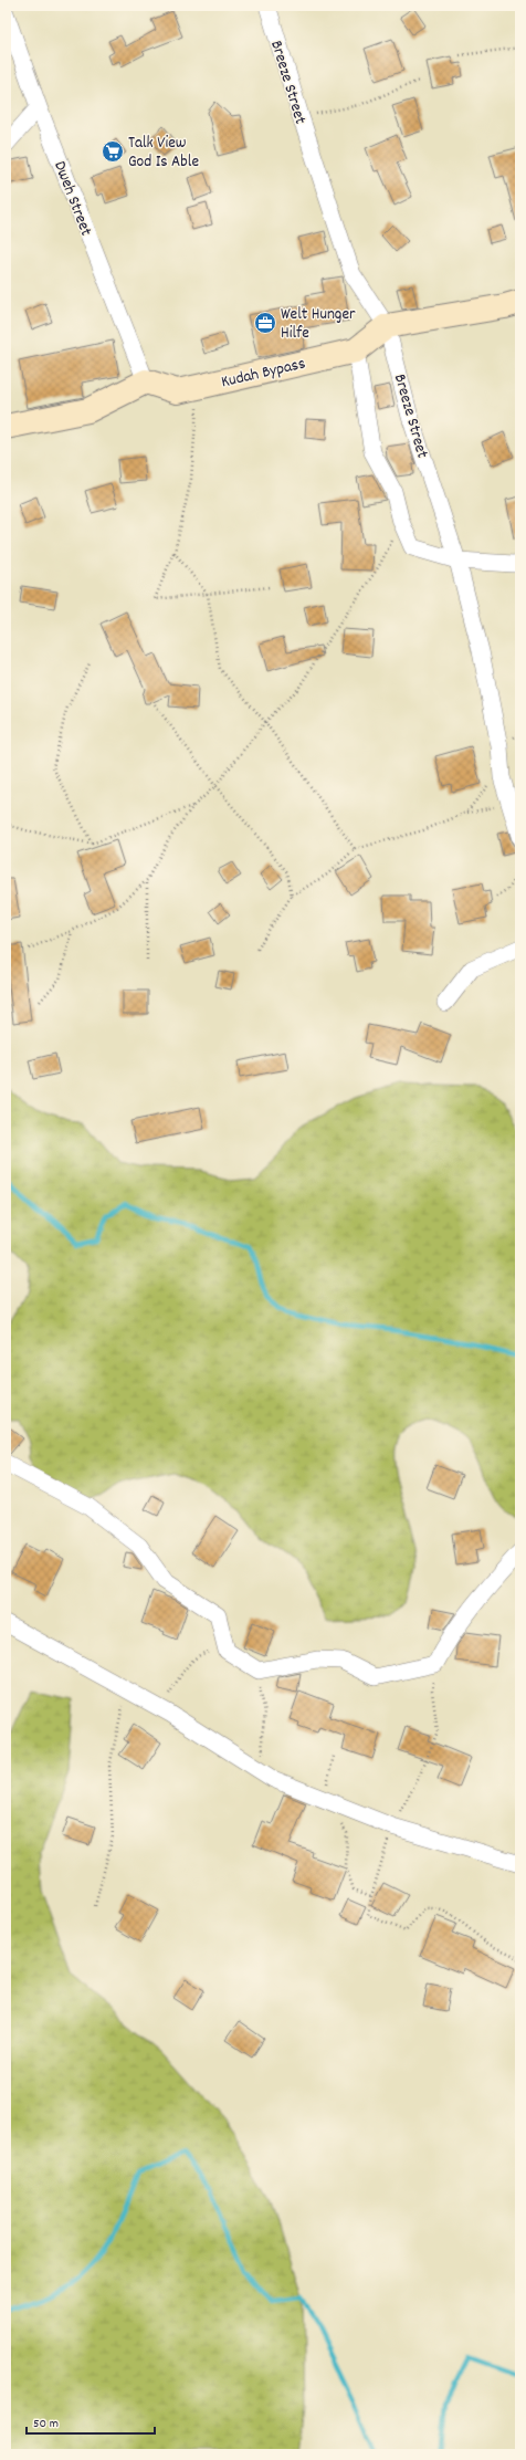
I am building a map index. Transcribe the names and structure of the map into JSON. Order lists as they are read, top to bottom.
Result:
{
  "streets": {
    "street": ["Breeze Street", "Dweh Street", "Kudah Bypass"]
  },
  "crossings": [
    ["Breeze Street", "Kudah Bypass"],
    ["Dweh Street", "Kudah Bypass"]
  ],
  "places": {
    "supermarket": ["Talk View God Is Able"],
    "office": ["Welt Hunger Hilfe"]
  },
  "scale_bar": "50 m"
}
